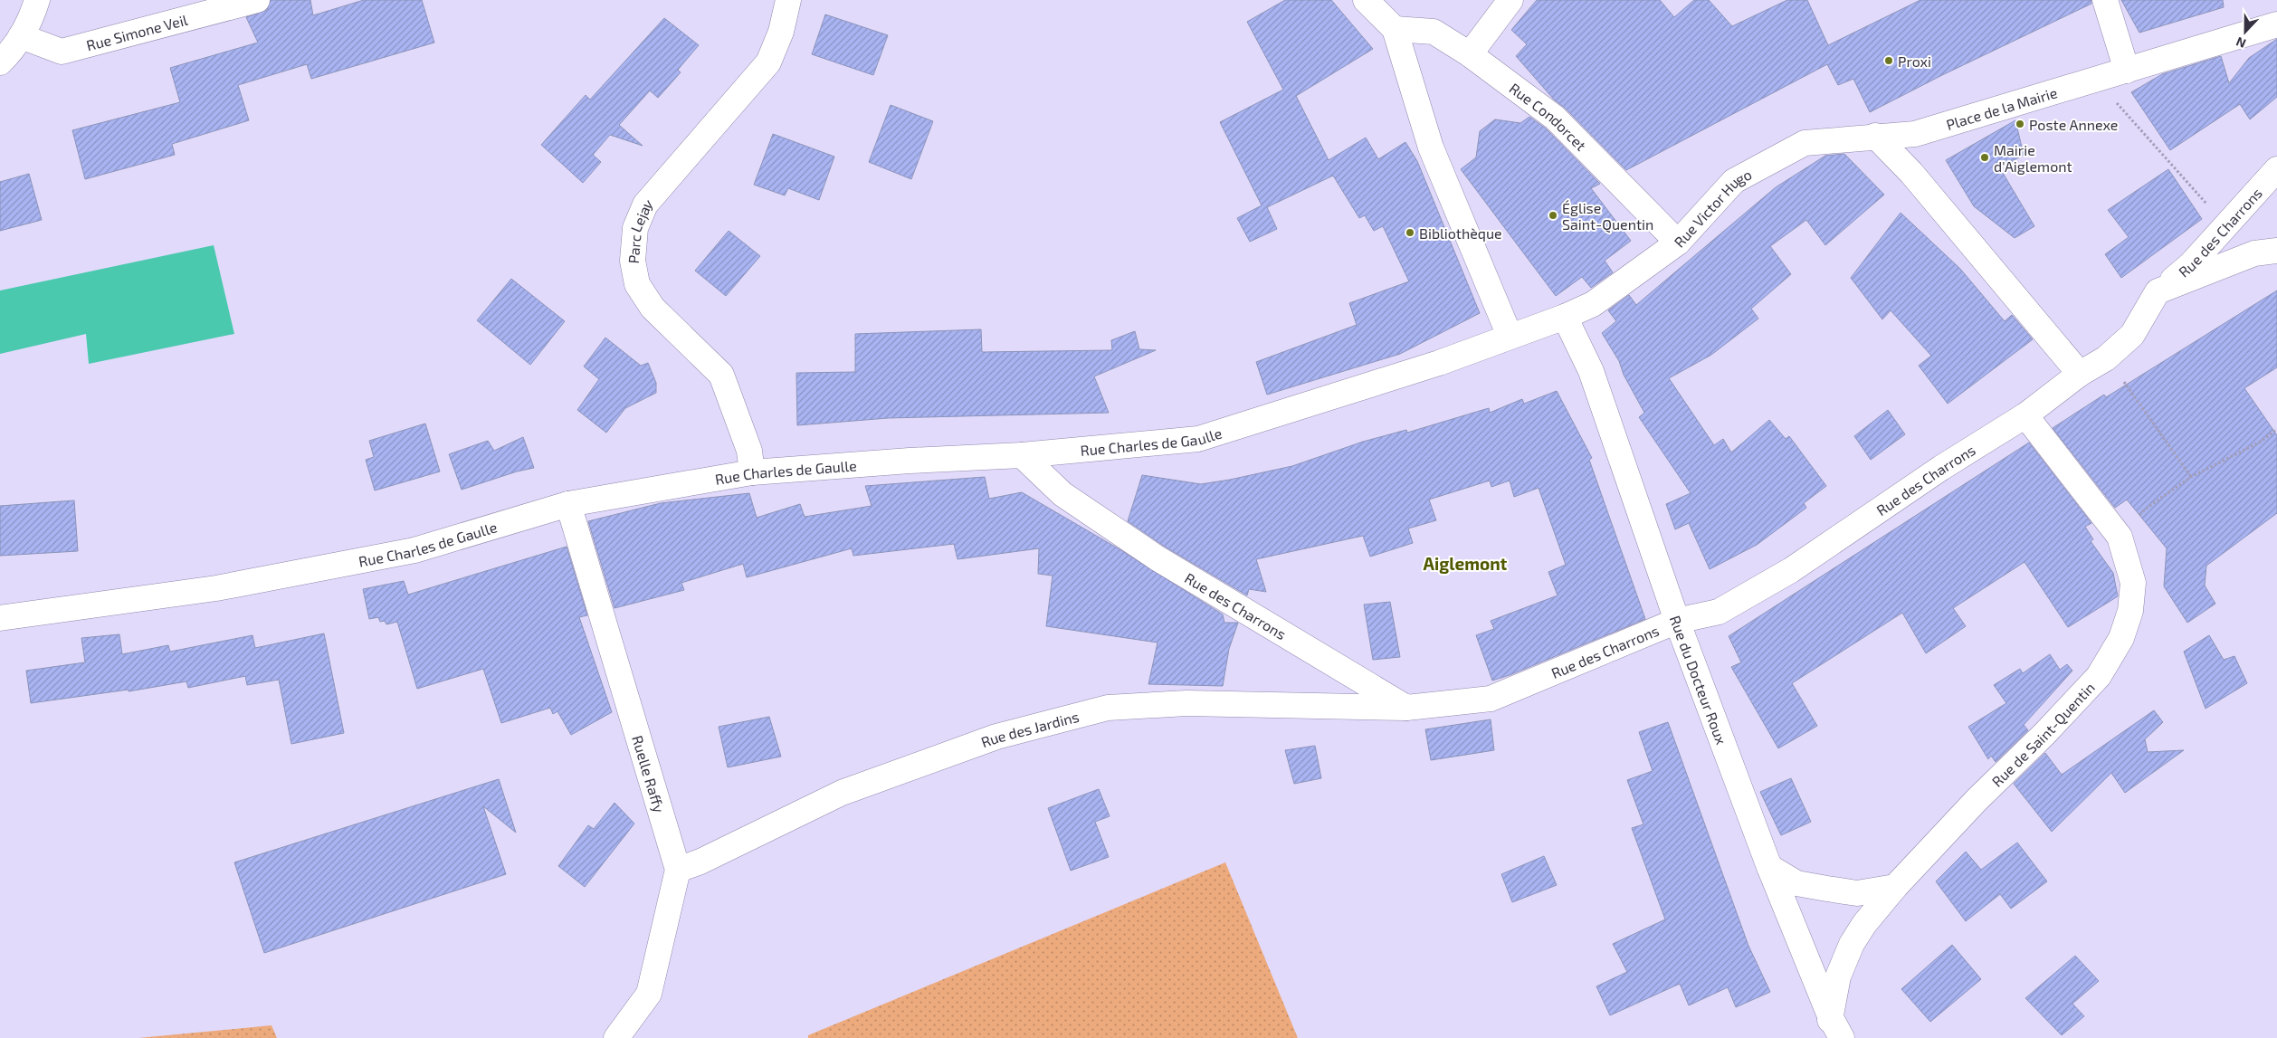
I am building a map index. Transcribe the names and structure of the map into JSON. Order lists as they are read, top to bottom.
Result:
{
  "streets": {
    "street": [
      "Rue Simone Veil",
      "Place de la Mairie",
      "Rue Condorcet",
      "Rue Victor Hugo",
      "Rue des Charrons",
      "Parc Lejay",
      "Rue Charles de Gaulle",
      "Rue du Docteur Roux",
      "Rue des Jardins",
      "Rue de Saint-Quentin",
      "Ruelle Raffy"
    ]
  },
  "crossings": [
    ["Place de la Mairie", "Rue Victor Hugo"],
    ["Rue Condorcet", "Rue Victor Hugo"],
    ["Rue Victor Hugo", "Rue Charles de Gaulle"],
    ["Rue Victor Hugo", "Rue du Docteur Roux"],
    ["Rue des Charrons", "Rue Charles de Gaulle"],
    ["Rue des Charrons", "Rue du Docteur Roux"],
    ["Rue des Charrons", "Rue des Jardins"],
    ["Rue des Charrons", "Rue de Saint-Quentin"],
    ["Parc Lejay", "Rue Charles de Gaulle"],
    ["Rue Charles de Gaulle", "Rue du Docteur Roux"],
    ["Rue Charles de Gaulle", "Ruelle Raffy"],
    ["Rue du Docteur Roux", "Rue de Saint-Quentin"],
    ["Rue des Jardins", "Ruelle Raffy"]
  ],
  "districts": ["Aiglemont"],
  "places": [
    "Proxi",
    "Poste Annexe",
    "Mairie d'Aiglemont",
    "Église Saint-Quentin",
    "Bibliothèque"
  ],
  "north": "bottom"
}
